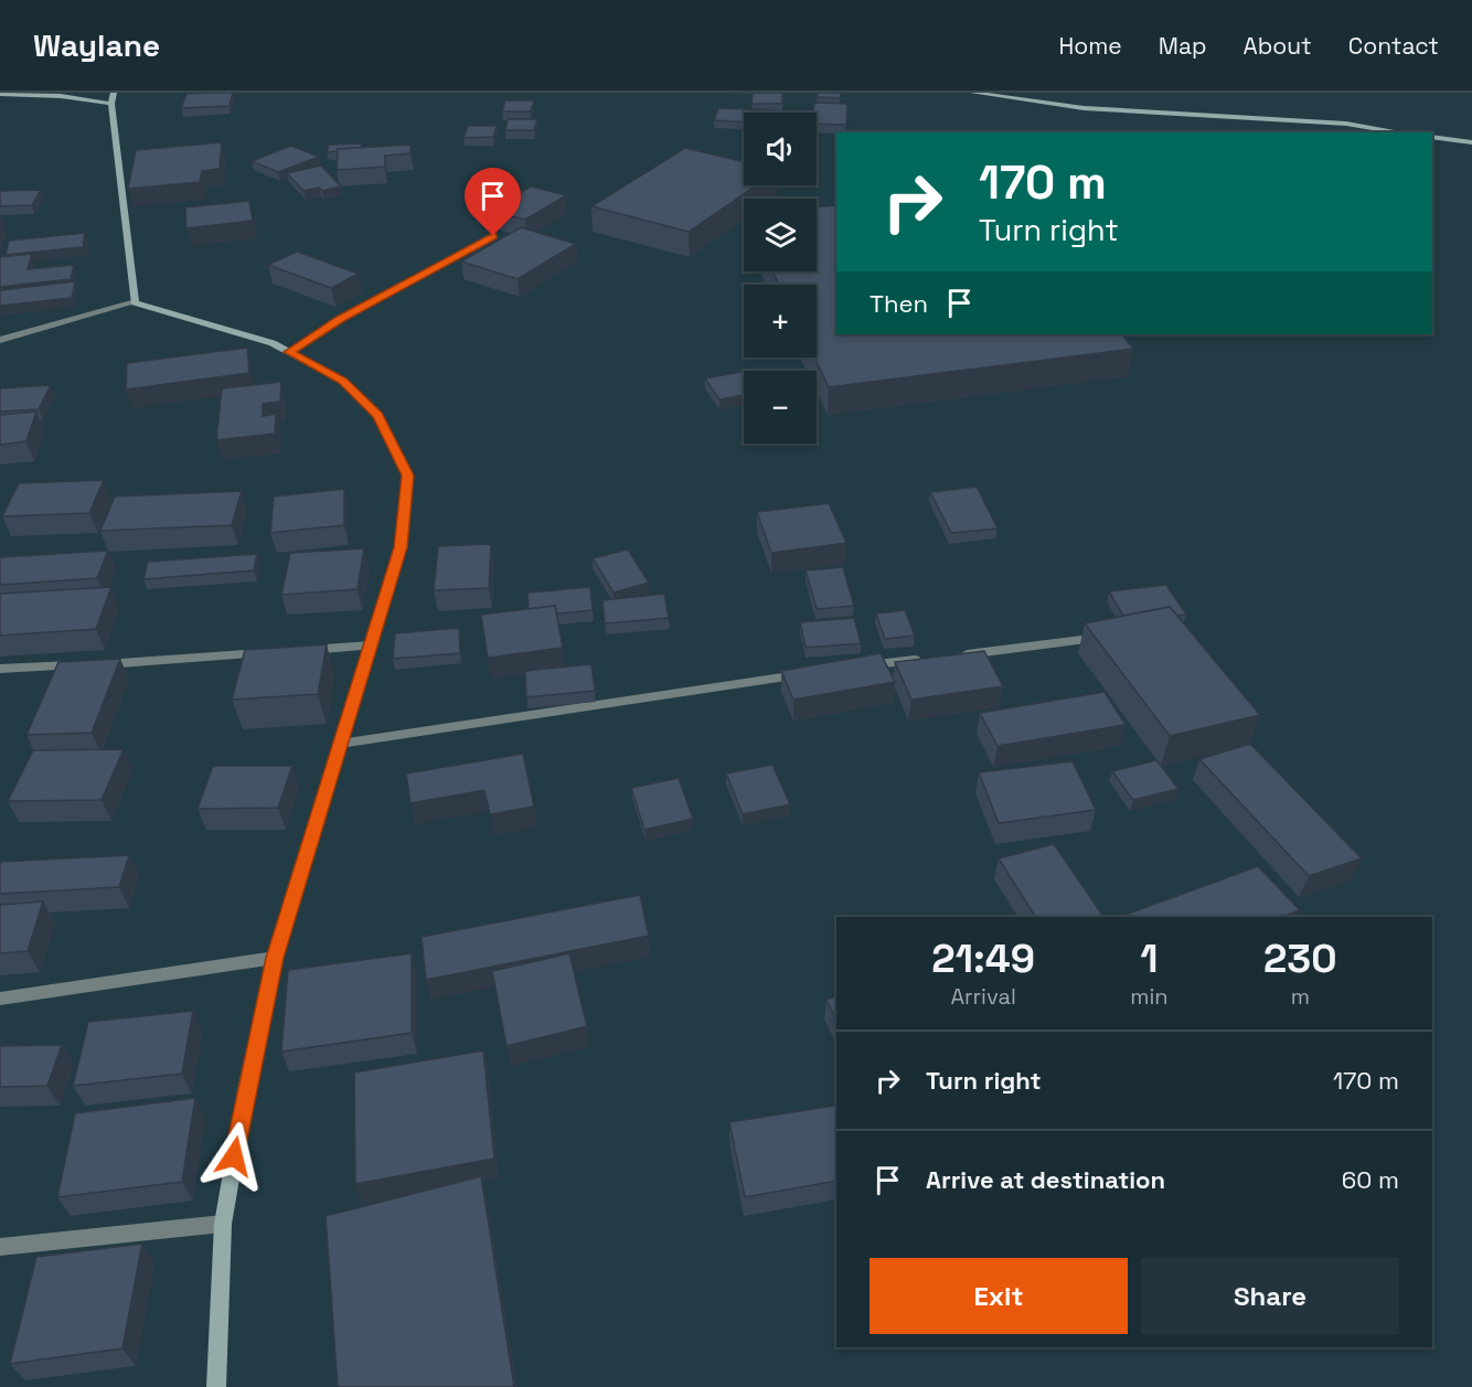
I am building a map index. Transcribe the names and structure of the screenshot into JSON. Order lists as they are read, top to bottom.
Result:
{
  "page": {
    "header": "Waylane",
    "nav": [
      "Home",
      "Map",
      "About",
      "Contact"
    ],
    "map_buttons": ["+", "−"],
    "turn": ["170 m", "Turn right"],
    "then": "Then",
    "eta": [
      "21:49",
      "Arrival",
      "1",
      "min",
      "230",
      "m"
    ],
    "list": [
      {
        "name": "Turn right",
        "value": "170 m"
      },
      {
        "name": "Arrive at destination",
        "value": "60 m"
      }
    ],
    "buttons": ["Exit", "Share"]
  }
}
